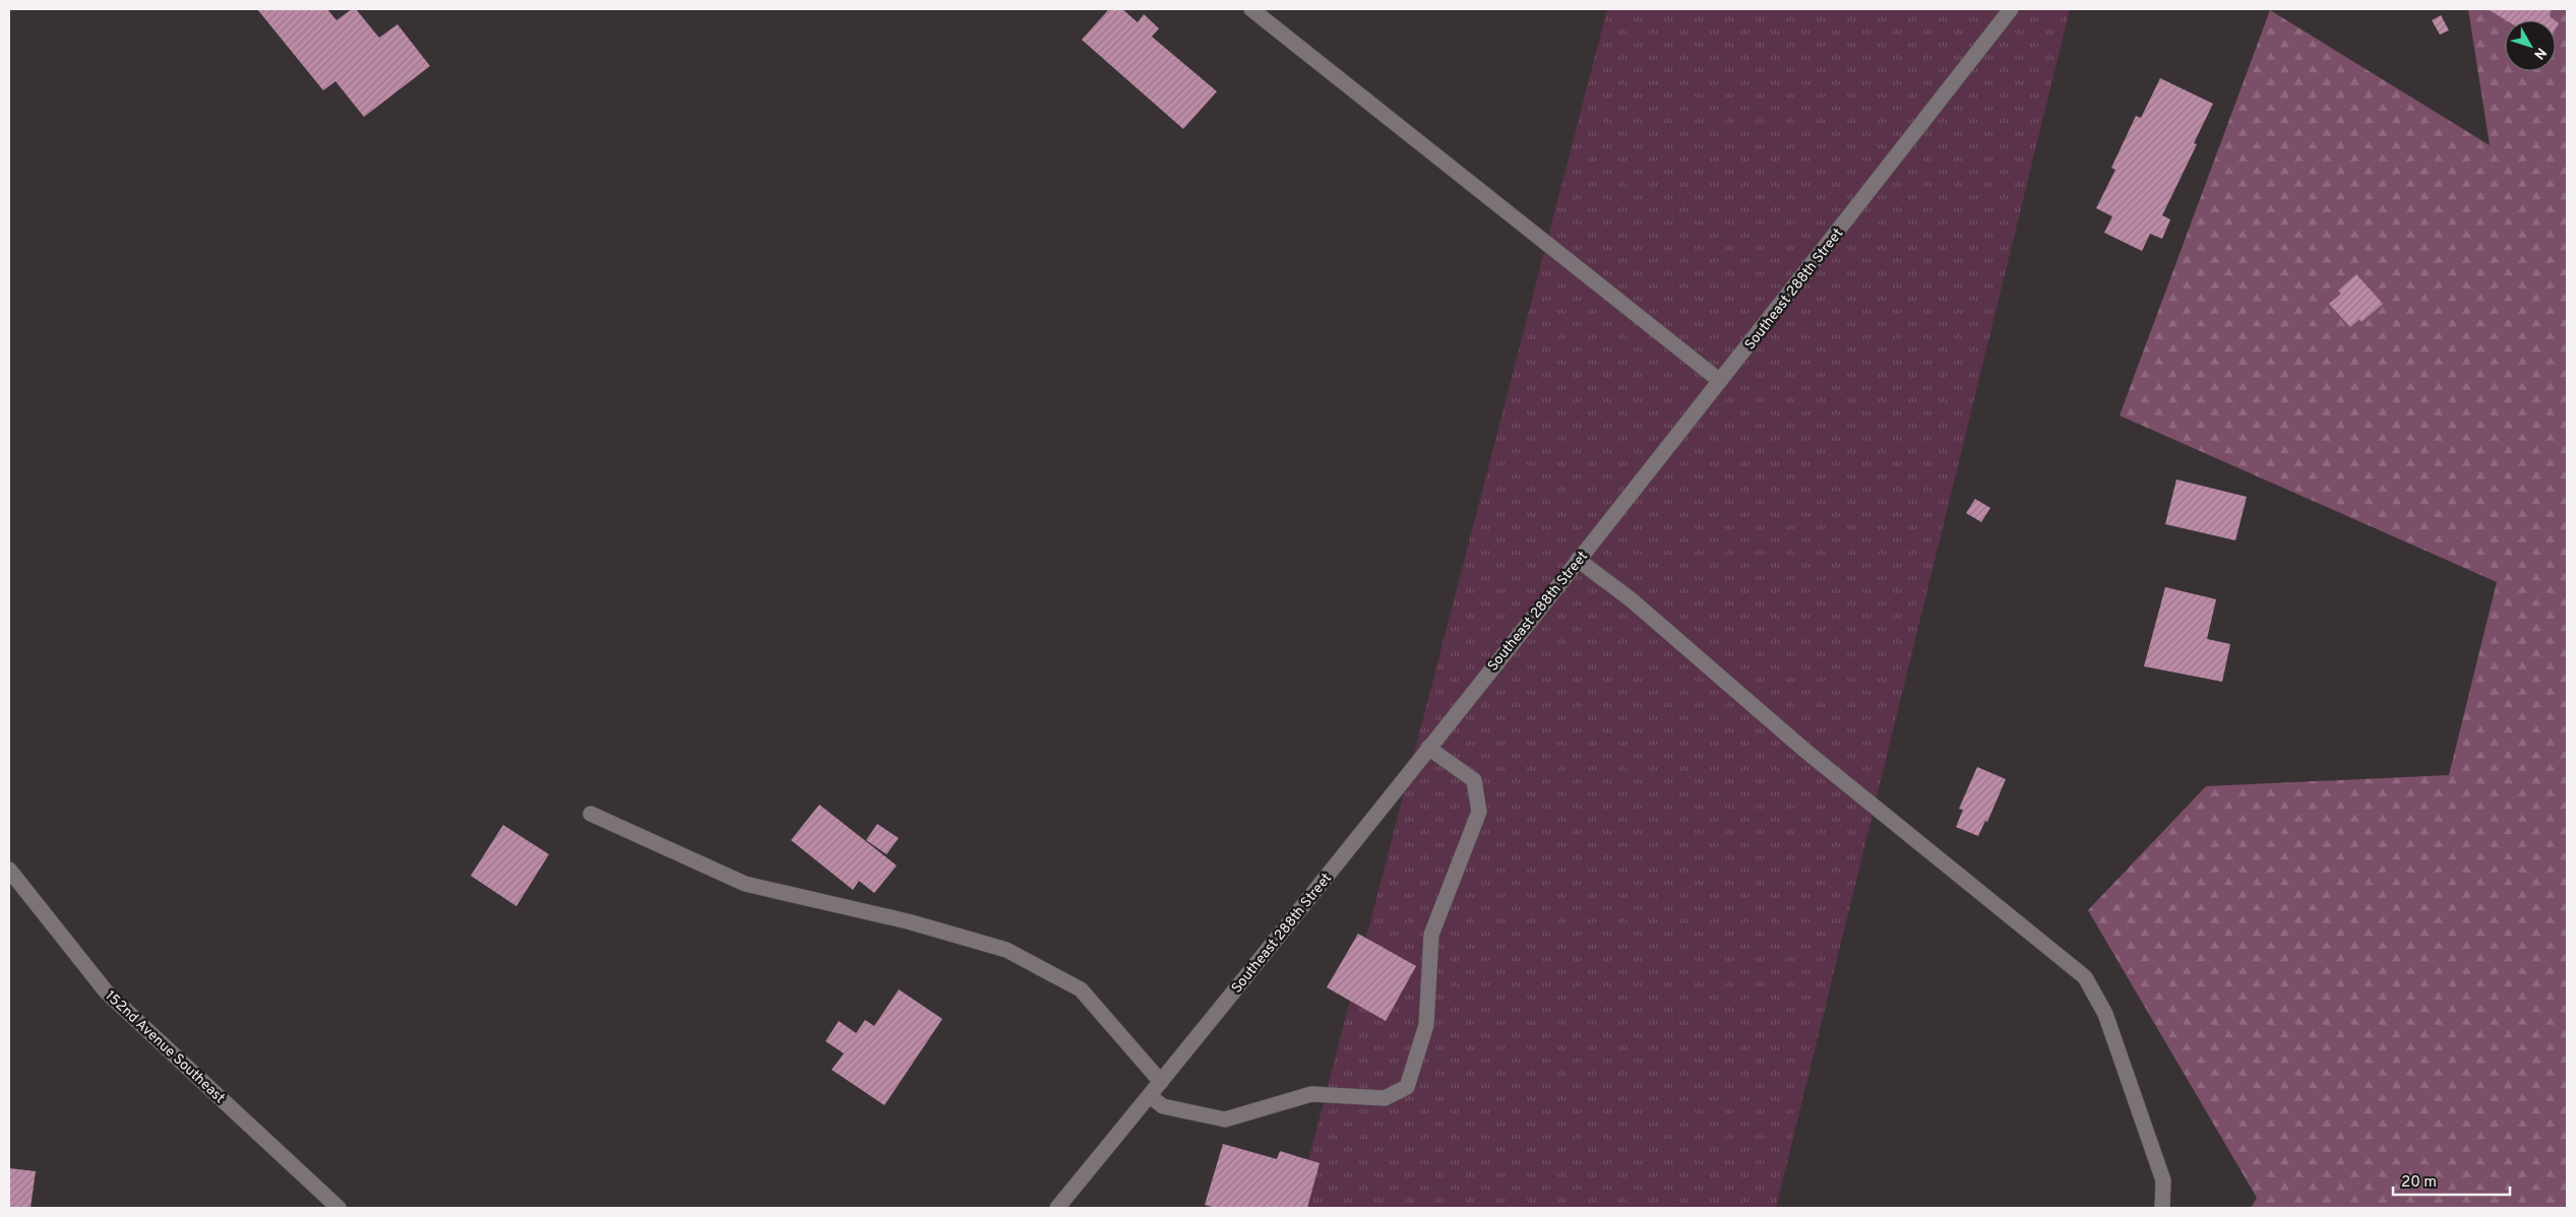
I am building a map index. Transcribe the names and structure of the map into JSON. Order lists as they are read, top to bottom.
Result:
{
  "streets": {
    "street": ["Southeast 288th Street", "152nd Avenue Southeast"]
  },
  "scale_bar": "20 m",
  "north": "bottom right"
}
